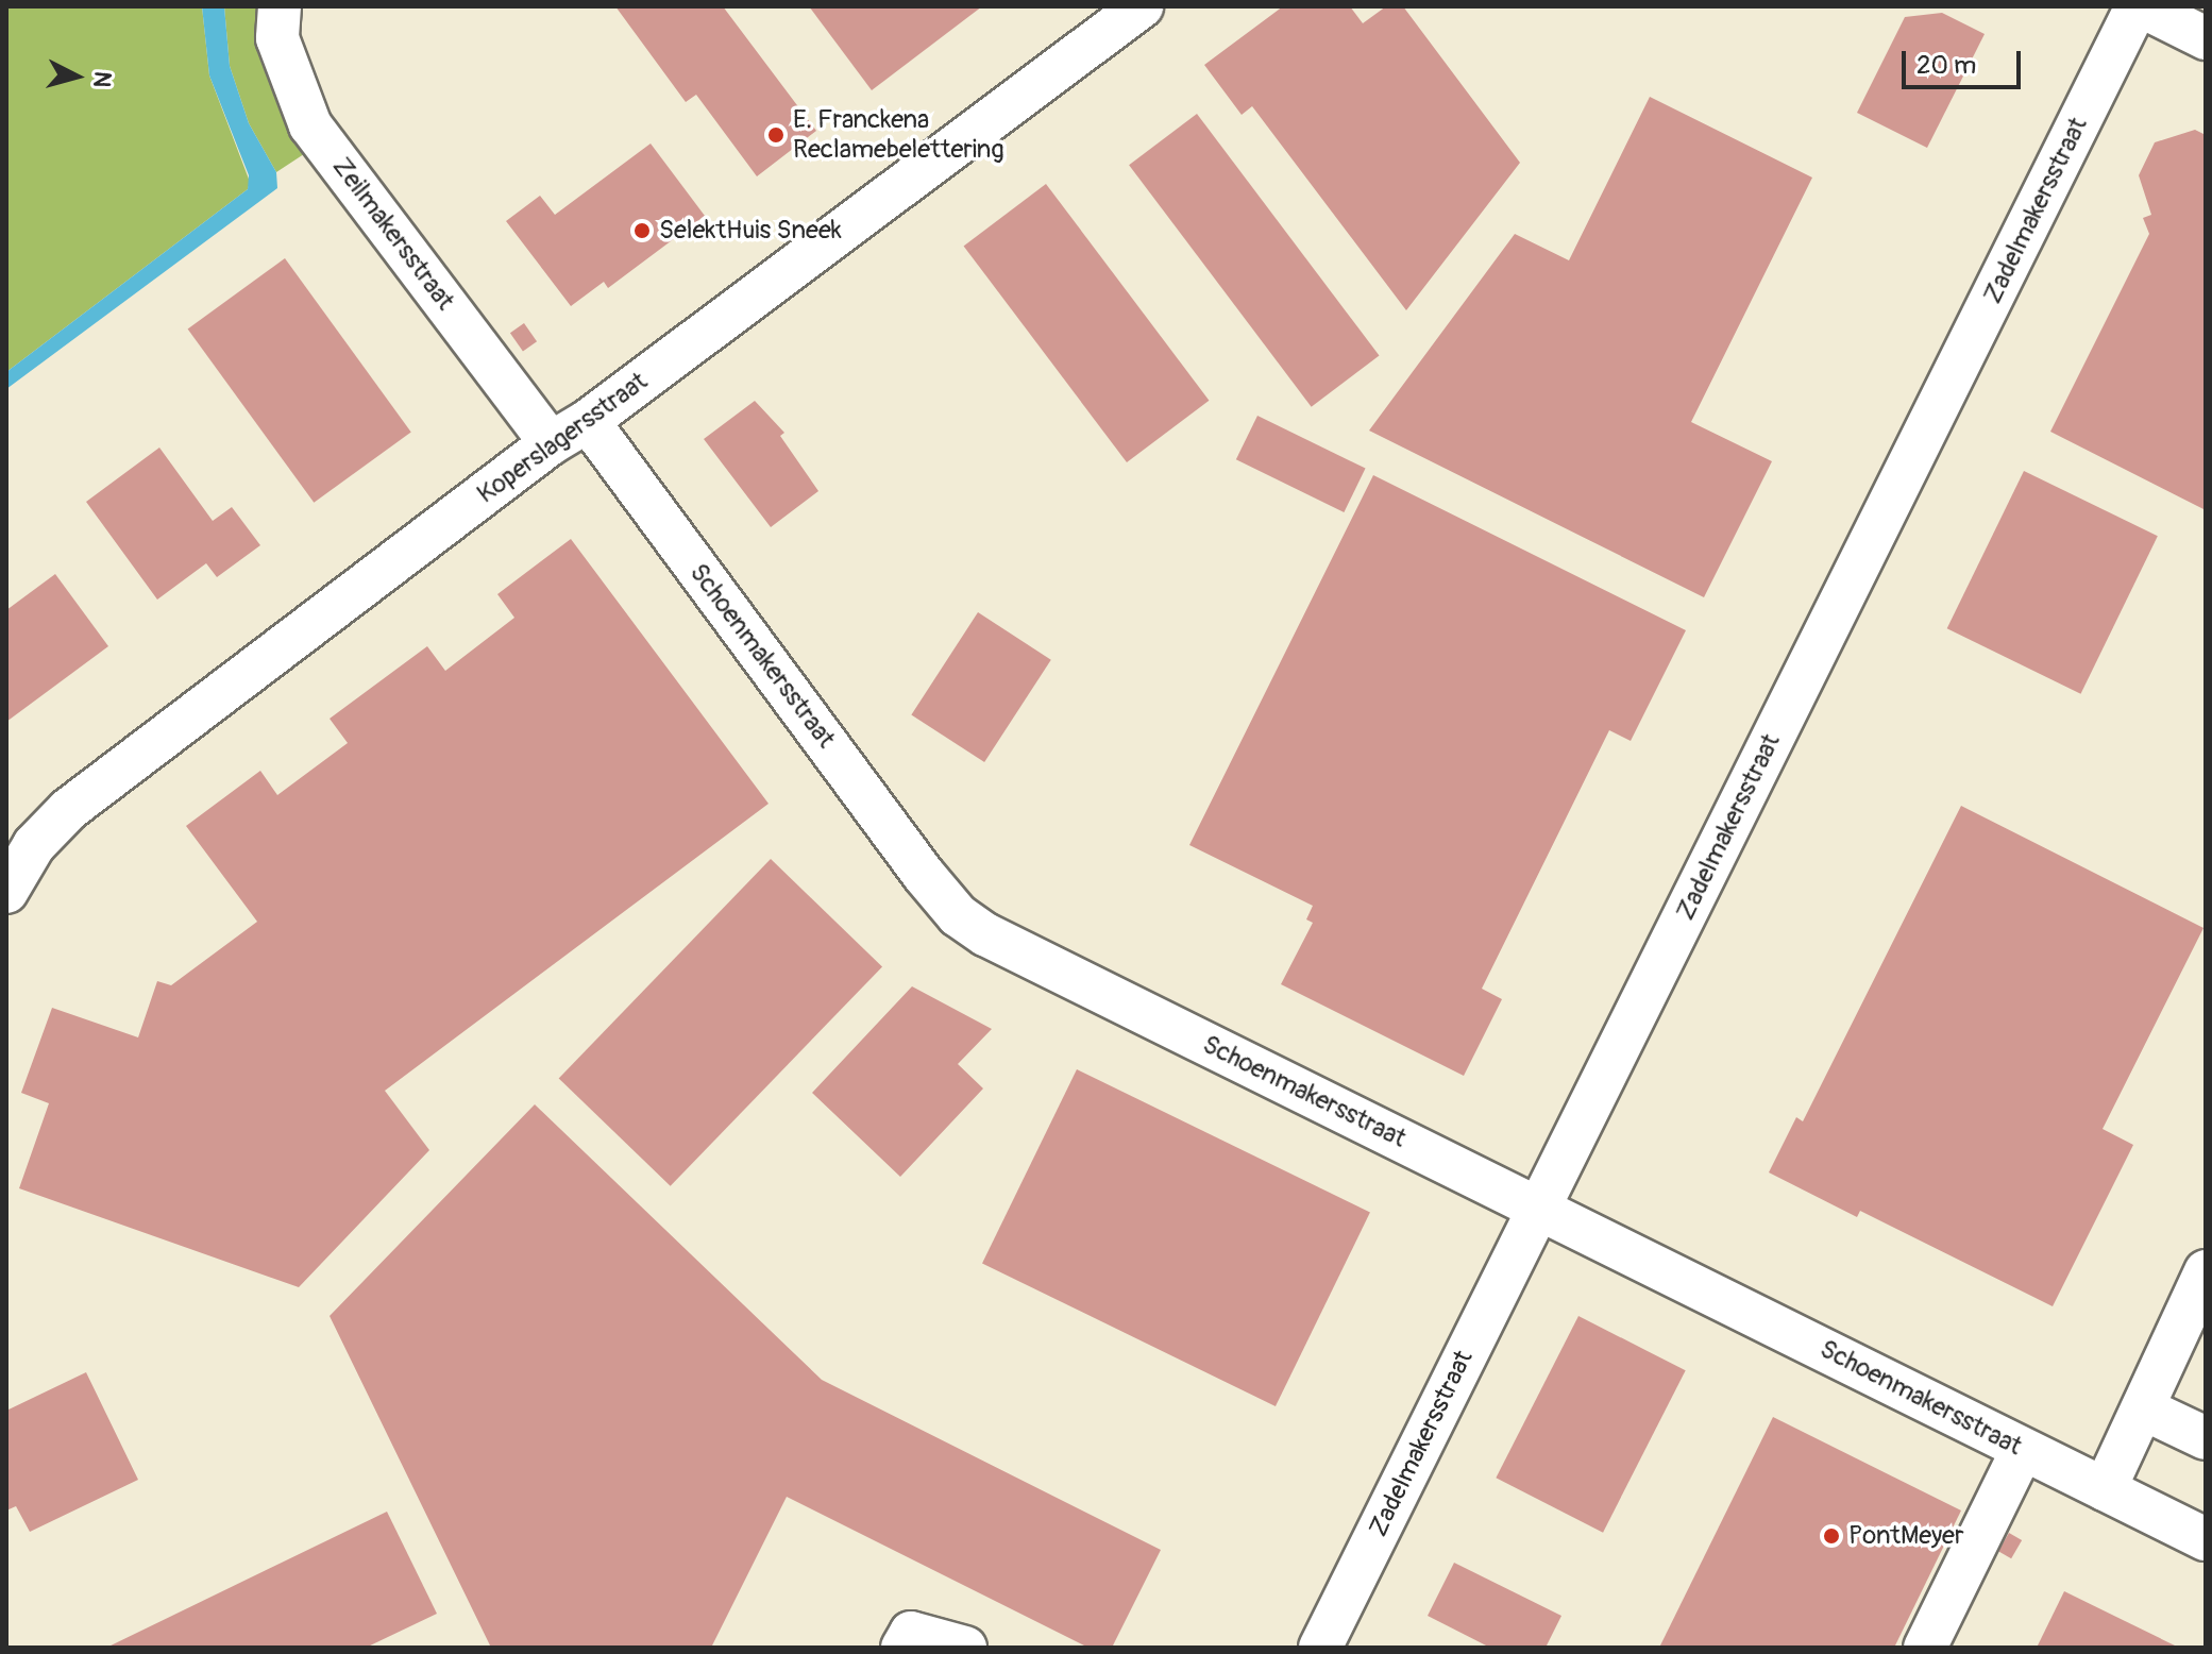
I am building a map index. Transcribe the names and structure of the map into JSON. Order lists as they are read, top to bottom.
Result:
{
  "streets": {
    "street": [
      "Zadelmakersstraat",
      "Zeilmakersstraat",
      "Koperslagersstraat",
      "Schoenmakersstraat"
    ]
  },
  "crossings": [
    ["Zadelmakersstraat", "Schoenmakersstraat"],
    ["Zeilmakersstraat", "Koperslagersstraat"],
    ["Koperslagersstraat", "Schoenmakersstraat"]
  ],
  "places": ["E. Franckena Reclamebelettering", "SelektHuis Sneek", "PontMeyer"],
  "scale_bar": "20 m",
  "north": "right"
}
